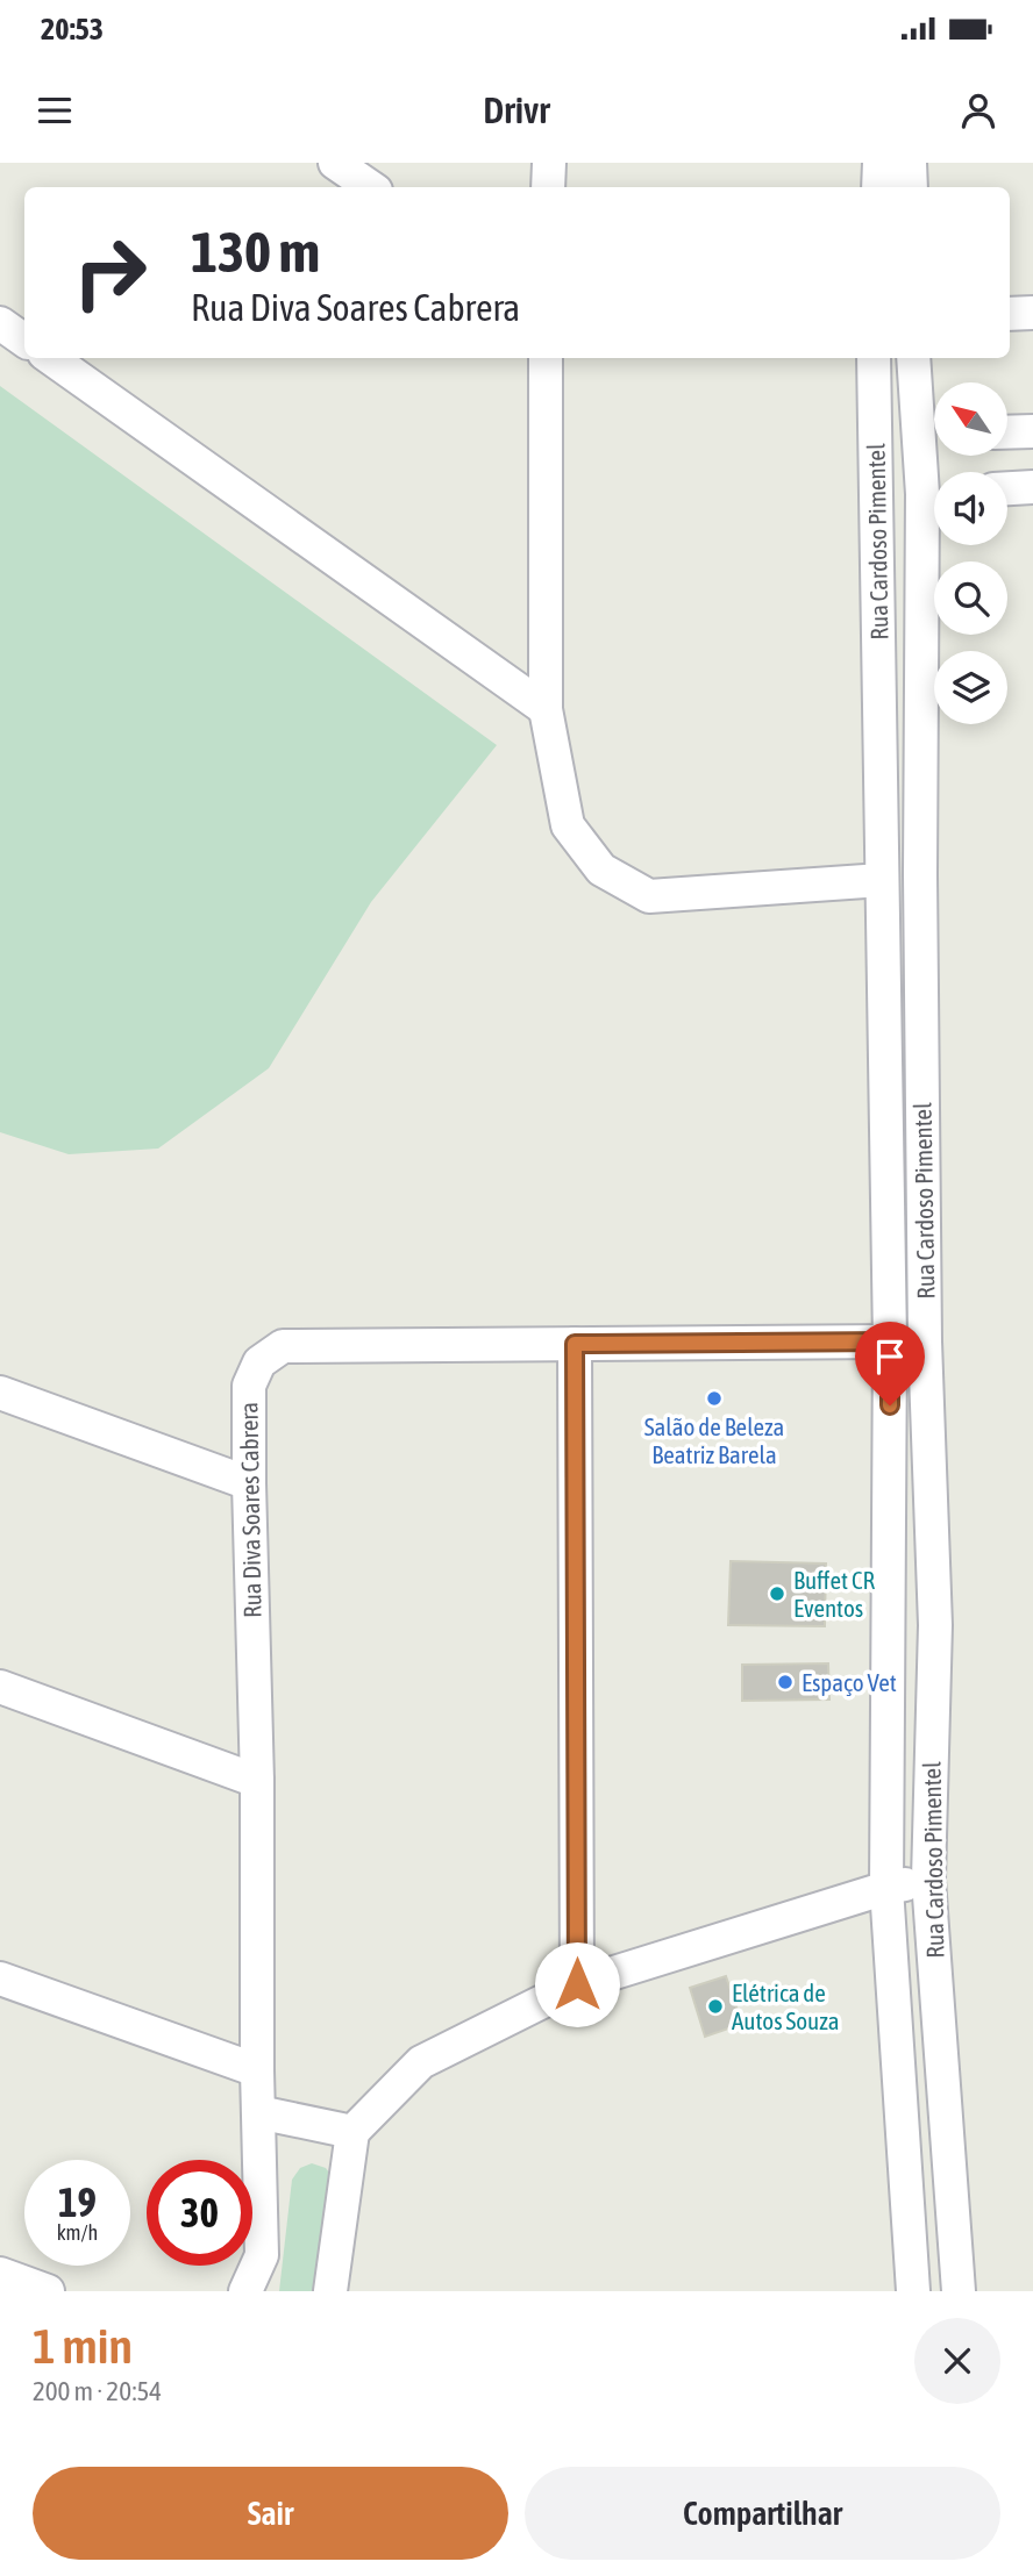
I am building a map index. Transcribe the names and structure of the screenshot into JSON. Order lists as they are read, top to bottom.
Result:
{
  "streets": {
    "street": ["Rua Cardoso Pimentel", "Rua Diva Soares Cabrera"]
  },
  "crossings": [
    ["Rua Cardoso Pimentel", "Rua Diva Soares Cabrera"]
  ],
  "places": [
    "Salão de Beleza Beatriz Barela",
    "Buffet CR Eventos",
    "Espaço Vet",
    "Elétrica de Autos Souza"
  ],
  "north": "top left",
  "page": {
    "status": "20:53",
    "header": "Drivr",
    "turn": ["130 m", "Rua Diva Soares Cabrera"],
    "speed": "19 km/h",
    "limit": "30",
    "heading": ["1 min", "200 m · 20:54"],
    "buttons": ["Sair", "Compartilhar"]
  }
}
